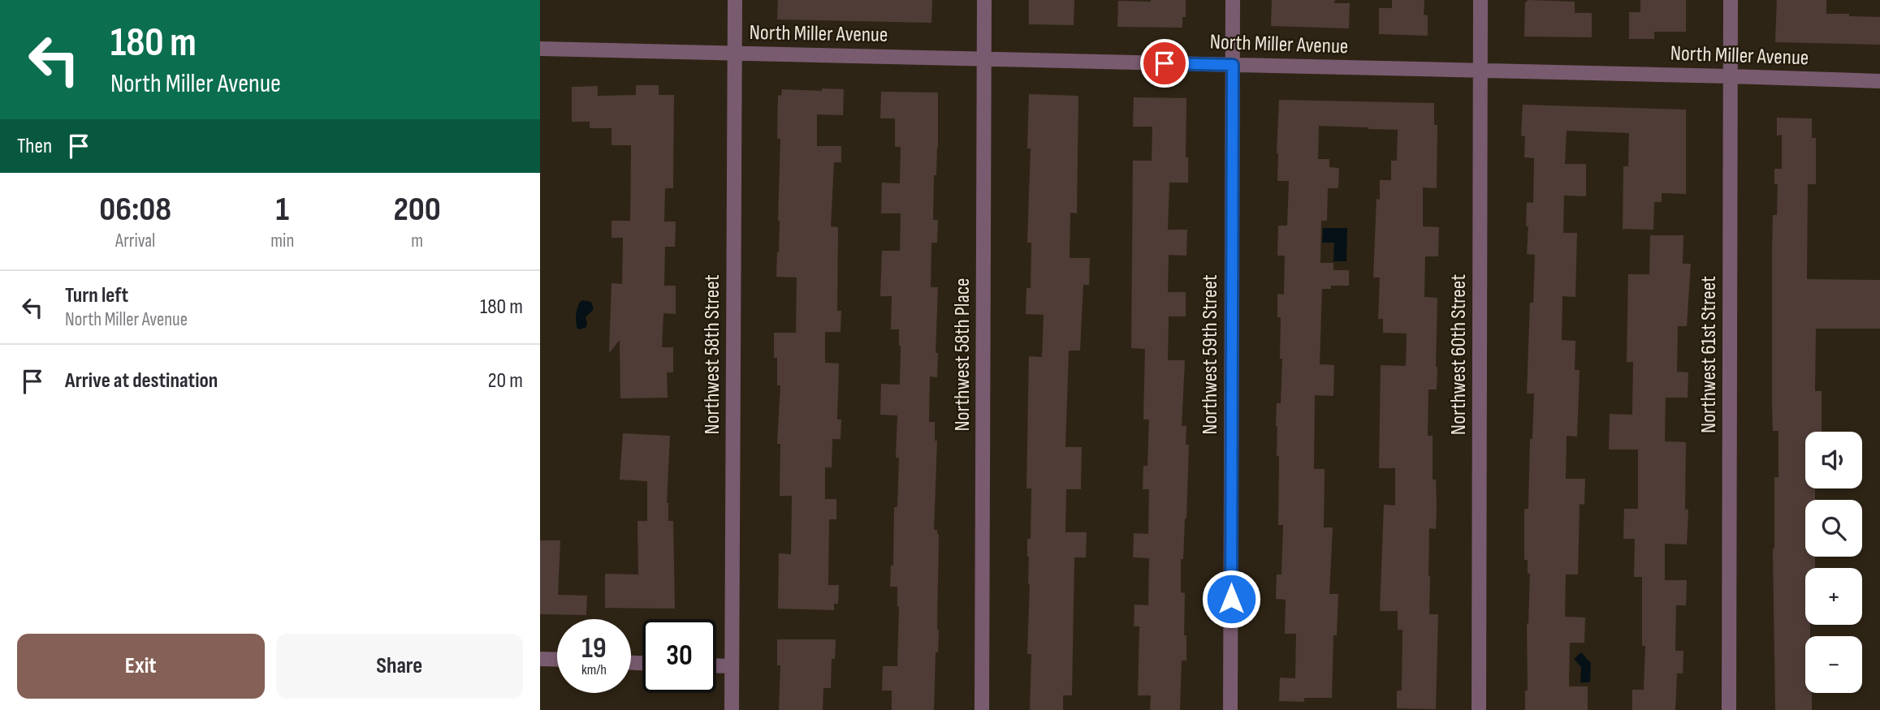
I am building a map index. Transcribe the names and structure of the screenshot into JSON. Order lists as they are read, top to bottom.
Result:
{
  "streets": {
    "street": [
      "North Miller Avenue",
      "Northwest 58th Street",
      "Northwest 58th Place",
      "Northwest 59th Street",
      "Northwest 60th Street",
      "Northwest 61st Street"
    ]
  },
  "crossings": [
    ["North Miller Avenue", "Northwest 58th Street"],
    ["North Miller Avenue", "Northwest 58th Place"],
    ["North Miller Avenue", "Northwest 59th Street"],
    ["North Miller Avenue", "Northwest 60th Street"],
    ["North Miller Avenue", "Northwest 61st Street"]
  ],
  "page": {
    "turn": ["180 m", "North Miller Avenue"],
    "then": "Then",
    "eta": [
      "06:08",
      "Arrival",
      "1",
      "min",
      "200",
      "m"
    ],
    "list": [
      {
        "name": "Turn left",
        "note": "North Miller Avenue",
        "value": "180 m"
      },
      {
        "name": "Arrive at destination",
        "value": "20 m"
      }
    ],
    "map_buttons": ["+", "−"],
    "speed": "19 km/h",
    "limit": "30",
    "buttons": ["Exit", "Share"]
  }
}
